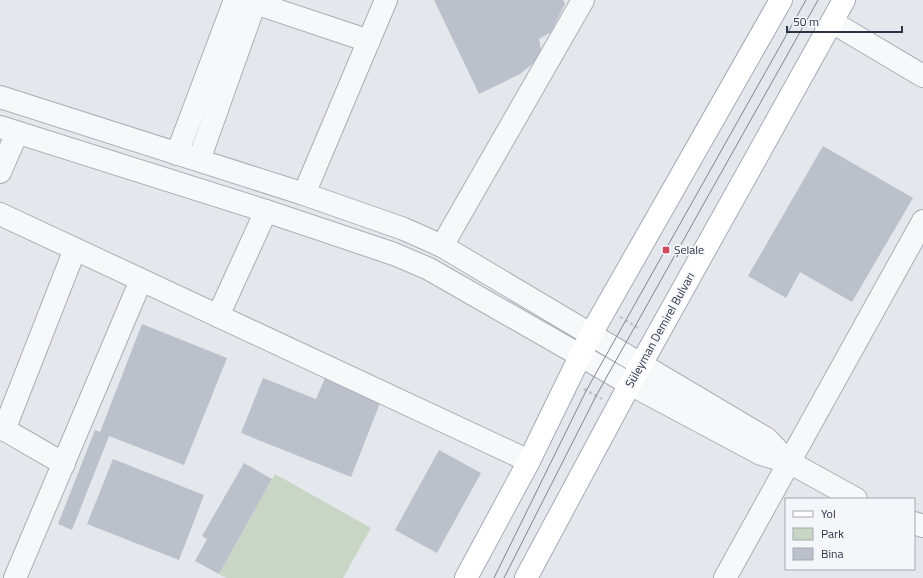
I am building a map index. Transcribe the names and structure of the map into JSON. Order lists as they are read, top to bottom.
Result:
{
  "streets": {
    "main road": ["Süleyman Demirel Bulvarı"]
  },
  "places": {
    "transit": ["Şelale"]
  },
  "legend": ["Yol", "Park", "Bina"],
  "scale_bar": "50 m"
}
